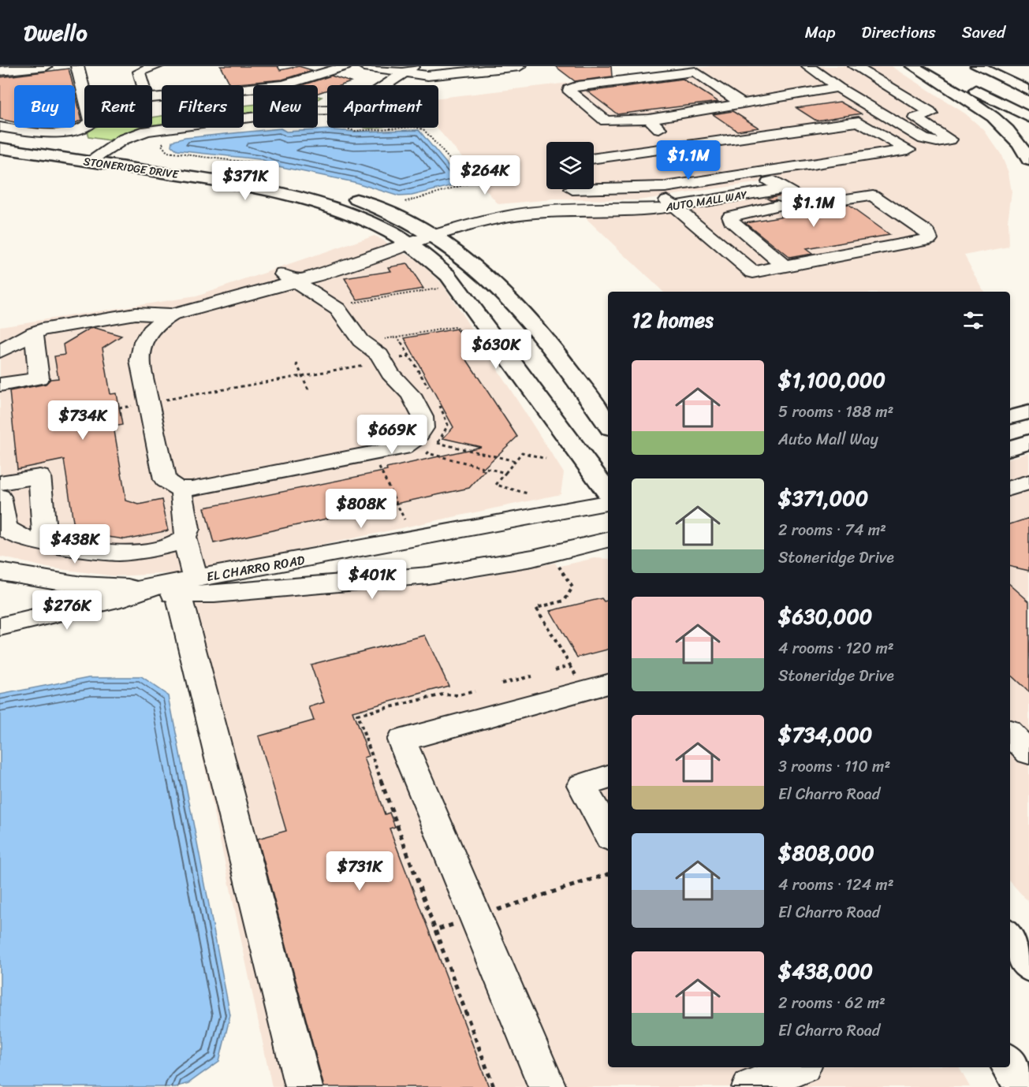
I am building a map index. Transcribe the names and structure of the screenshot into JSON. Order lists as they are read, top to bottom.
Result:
{
  "streets": {
    "main road": ["STONERIDGE DRIVE"],
    "street": ["AUTO MALL WAY", "EL CHARRO ROAD"]
  },
  "crossings": [
    ["STONERIDGE DRIVE", "AUTO MALL WAY"]
  ],
  "page": {
    "header": "Dwello",
    "nav": ["Map", "Directions", "Saved"],
    "chip": [
      "Buy",
      "Rent",
      "Filters",
      "New",
      "Apartment"
    ],
    "price": [
      "$1.1M",
      "$264K",
      "$371K",
      "$1.1M",
      "$630K",
      "$734K",
      "$669K",
      "$808K",
      "$438K",
      "$401K",
      "$276K",
      "$731K"
    ],
    "heading": "12 homes",
    "list": [
      {
        "name": "$1,100,000",
        "note": "5 rooms · 188 m² · Auto Mall Way"
      },
      {
        "name": "$371,000",
        "note": "2 rooms · 74 m² · Stoneridge Drive"
      },
      {
        "name": "$630,000",
        "note": "4 rooms · 120 m² · Stoneridge Drive"
      },
      {
        "name": "$734,000",
        "note": "3 rooms · 110 m² · El Charro Road"
      },
      {
        "name": "$808,000",
        "note": "4 rooms · 124 m² · El Charro Road"
      },
      {
        "name": "$438,000",
        "note": "2 rooms · 62 m² · El Charro Road"
      }
    ]
  }
}
